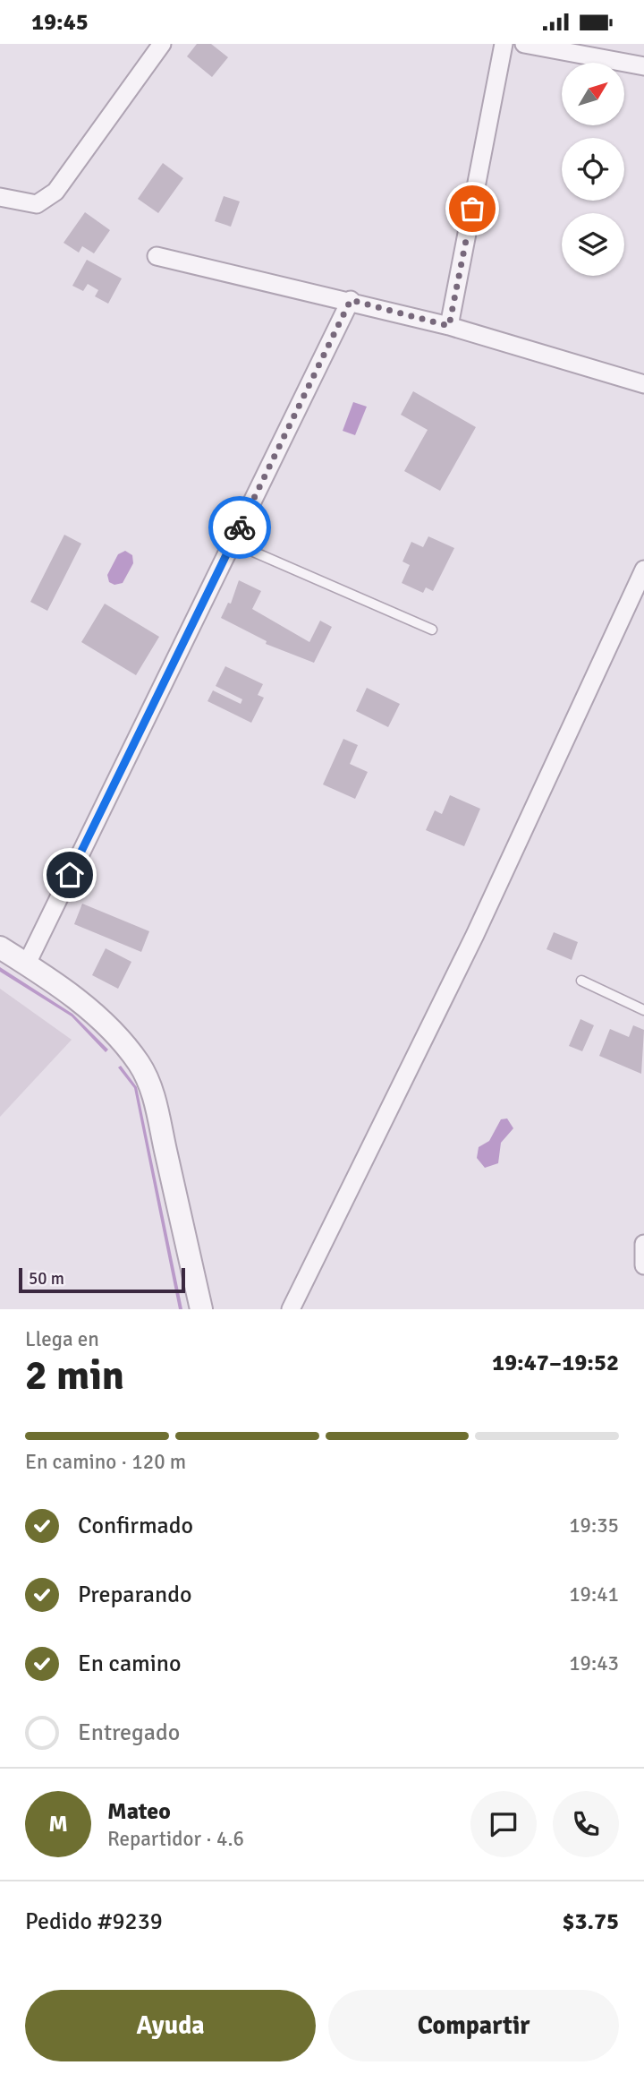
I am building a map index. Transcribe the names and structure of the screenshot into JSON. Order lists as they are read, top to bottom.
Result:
{
  "scale_bar": "50 m",
  "north": "top right",
  "page": {
    "status": "19:45",
    "scale": "50 m",
    "heading": ["2 min", "Llega en", "19:47–19:52"],
    "panel": [
      "Mateo",
      "Repartidor · 4.6",
      "Pedido #9239",
      "$3.75"
    ],
    "bar": "En camino · 120 m",
    "list": [
      ["Confirmado", "19:35"],
      ["Preparando", "19:41"],
      ["En camino", "19:43"],
      "Entregado"
    ],
    "round": "M",
    "buttons": ["Ayuda", "Compartir"]
  }
}
